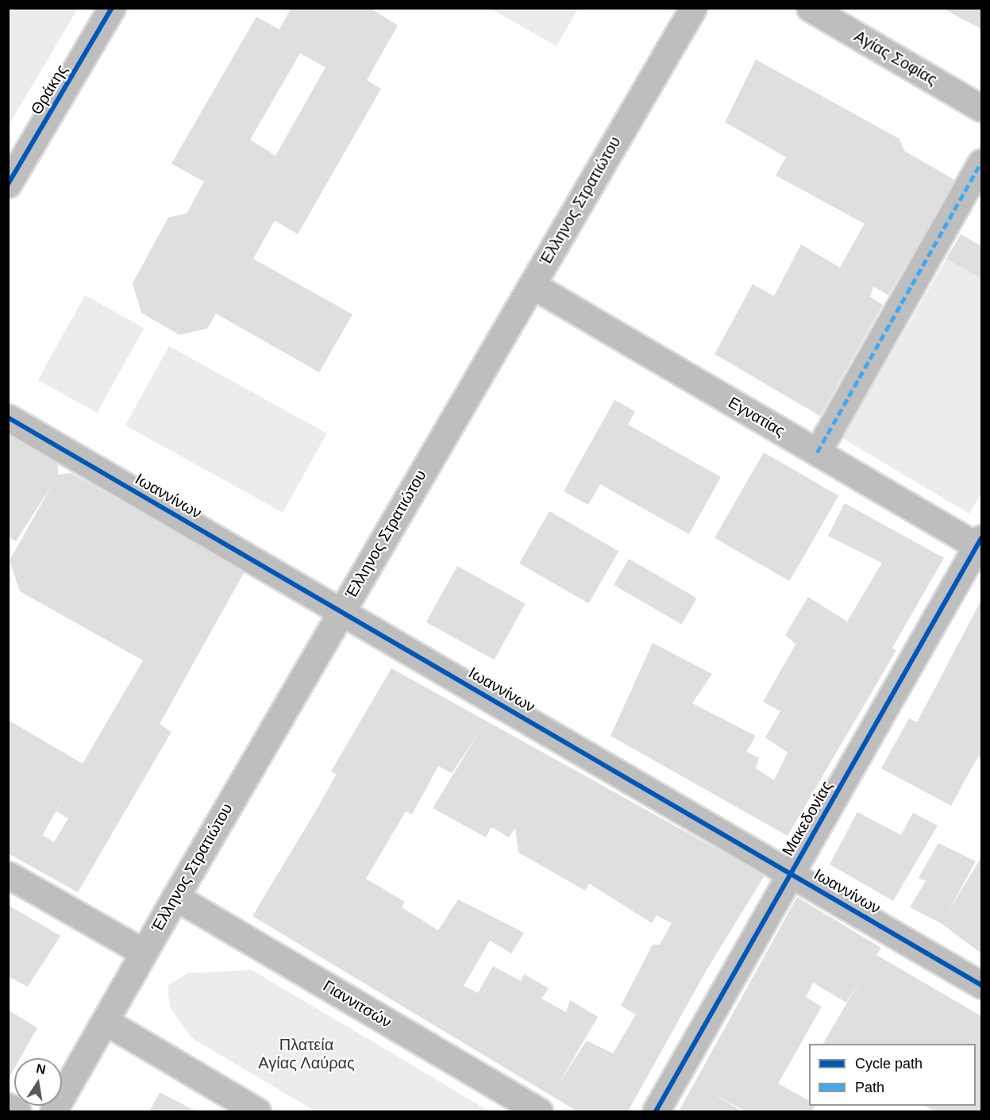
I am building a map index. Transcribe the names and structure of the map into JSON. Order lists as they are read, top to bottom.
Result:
{
  "streets": {
    "street": [
      "Αγίας Σοφίας",
      "Θράκης",
      "Έλληνος Στρατιώτου",
      "Εγνατίας",
      "Ιωαννίνων",
      "Μακεδονίας",
      "Γιαννιτσών"
    ]
  },
  "crossings": [
    ["Έλληνος Στρατιώτου", "Εγνατίας"],
    ["Έλληνος Στρατιώτου", "Ιωαννίνων"],
    ["Έλληνος Στρατιώτου", "Γιαννιτσών"],
    ["Εγνατίας", "Μακεδονίας"],
    ["Ιωαννίνων", "Μακεδονίας"]
  ],
  "parks": ["Πλατεία Αγίας Λαύρας"],
  "legend": ["Cycle path", "Path"],
  "north": "top"
}
